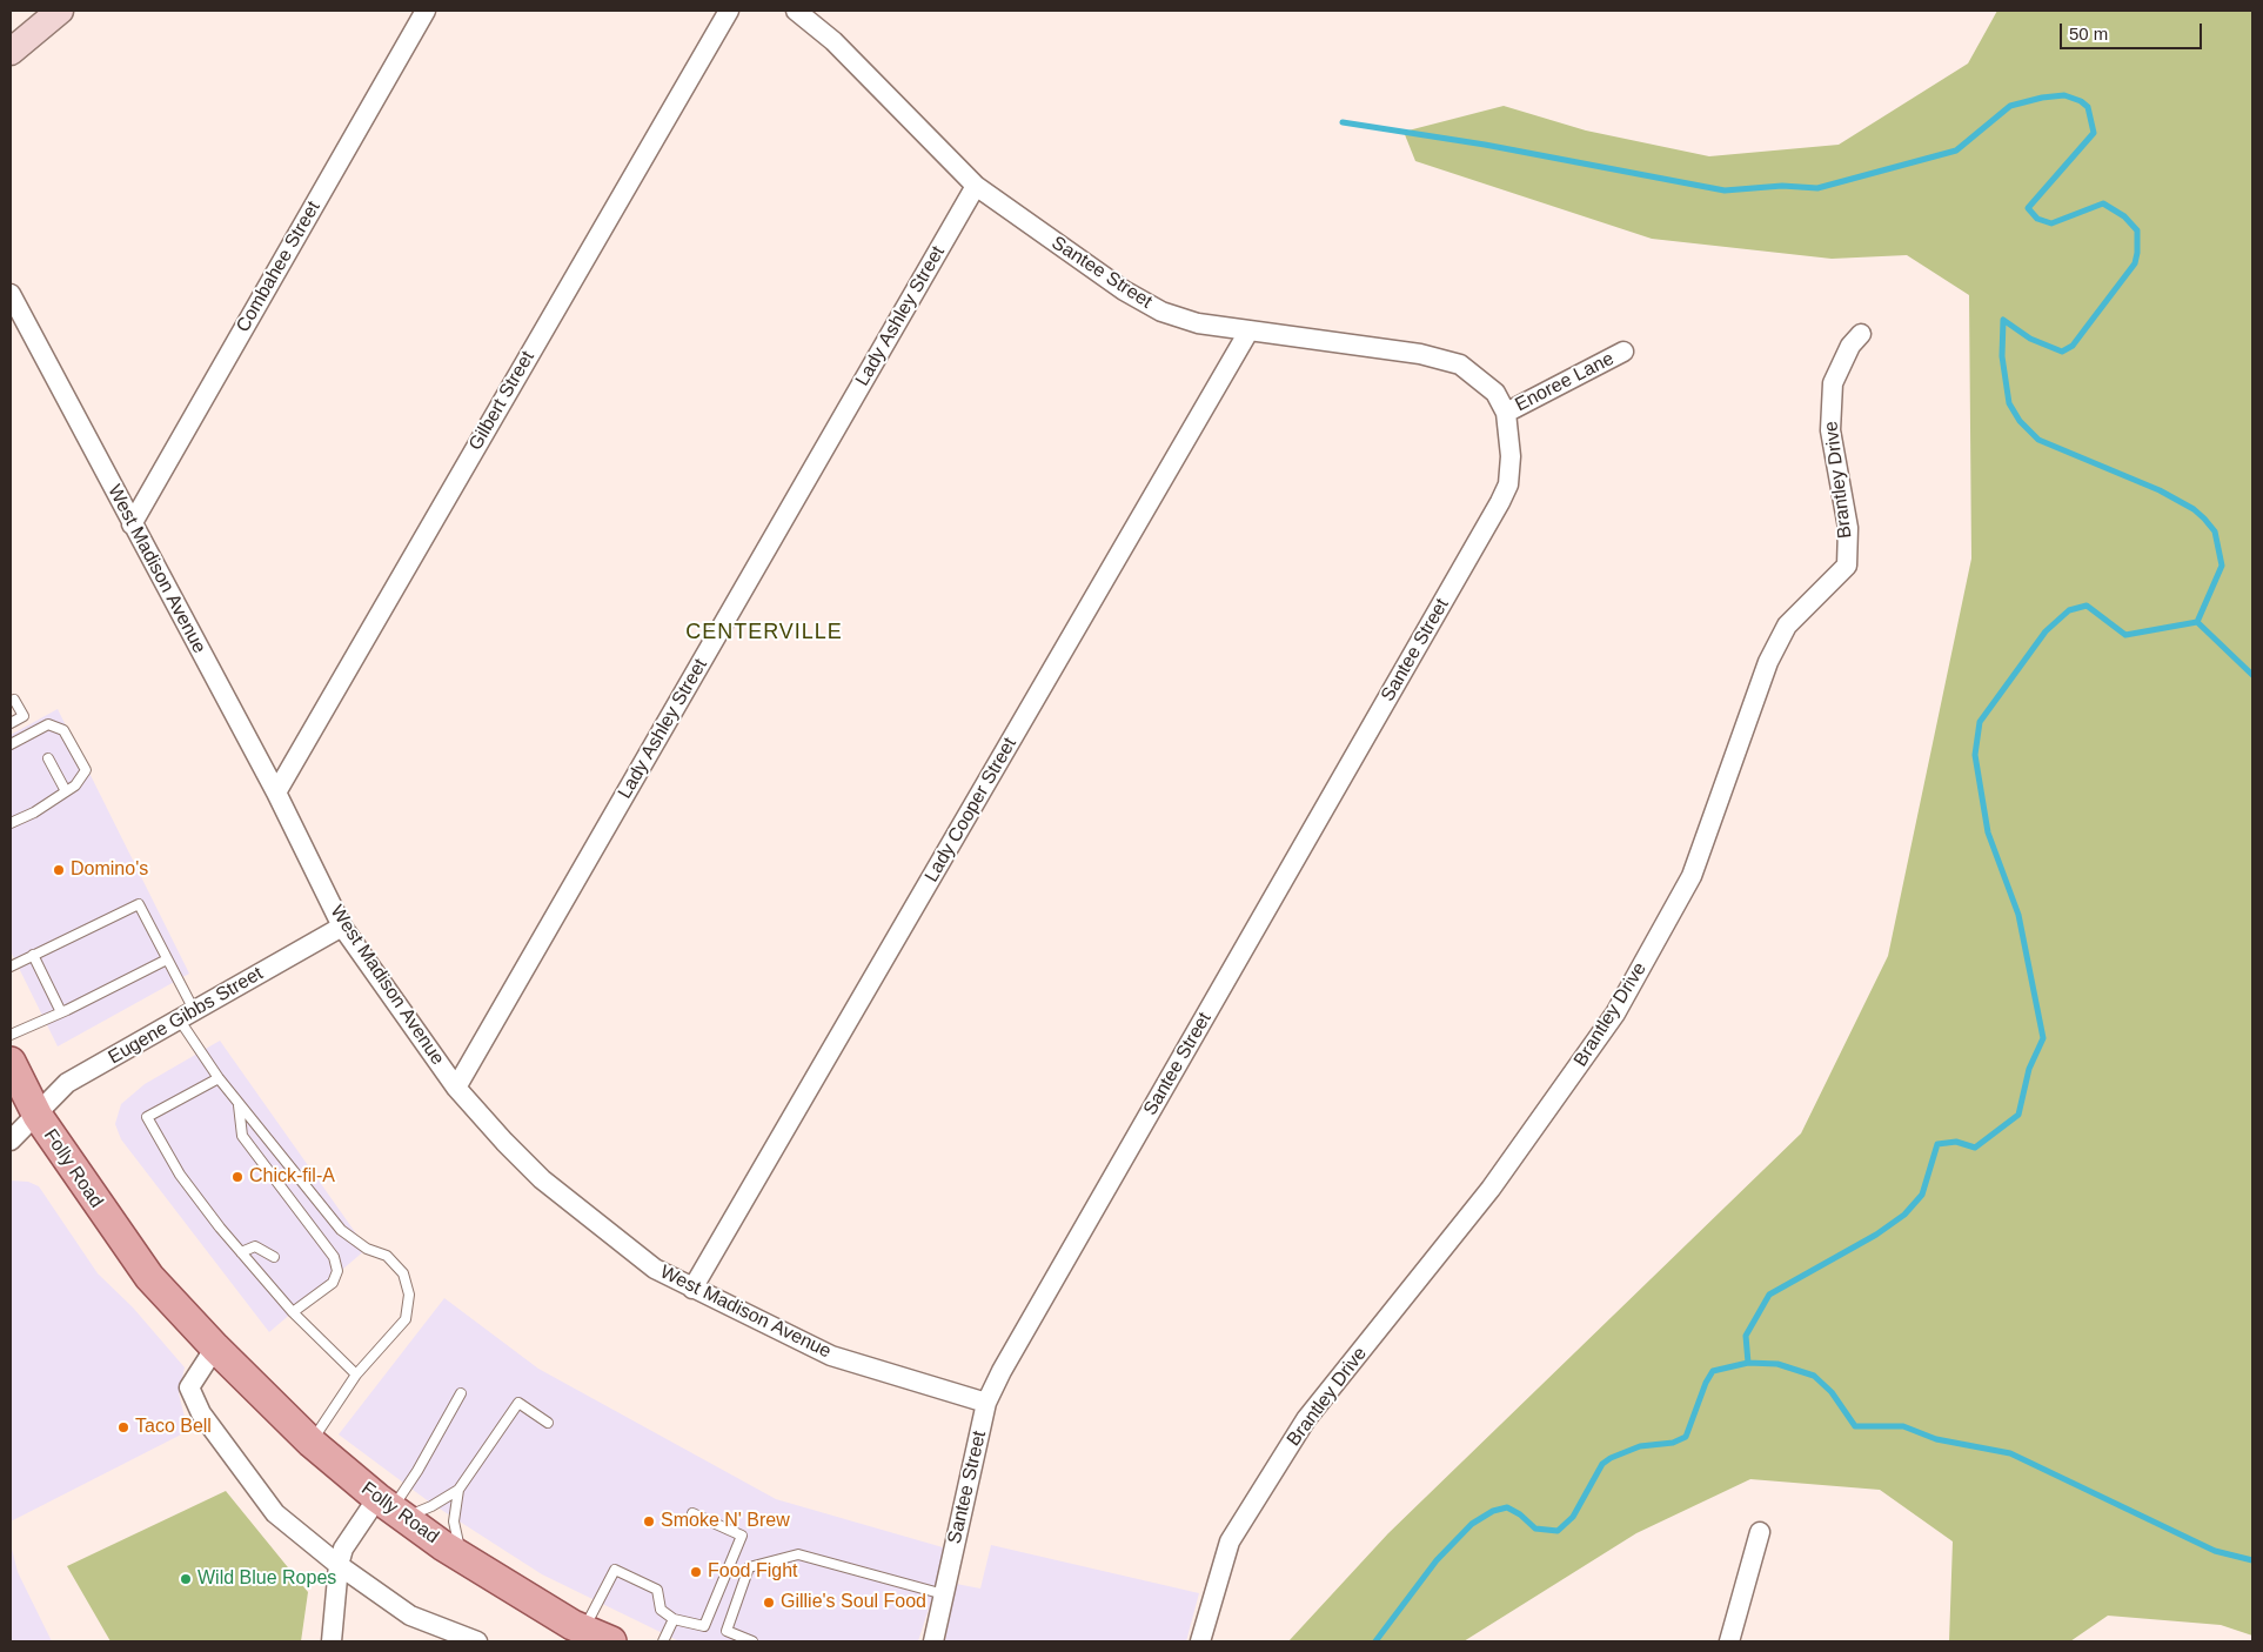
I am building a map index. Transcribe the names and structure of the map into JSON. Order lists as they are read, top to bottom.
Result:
{
  "streets": {
    "main road": ["Folly Road"],
    "street": [
      "Combahee Street",
      "Santee Street",
      "Lady Ashley Street",
      "Enoree Lane",
      "Gilbert Street",
      "Brantley Drive",
      "West Madison Avenue",
      "Lady Cooper Street",
      "Eugene Gibbs Street"
    ]
  },
  "crossings": [
    ["Combahee Street", "West Madison Avenue"],
    ["Santee Street", "Lady Ashley Street"],
    ["Santee Street", "Enoree Lane"],
    ["Santee Street", "West Madison Avenue"],
    ["Santee Street", "Lady Cooper Street"],
    ["Lady Ashley Street", "West Madison Avenue"],
    ["Gilbert Street", "West Madison Avenue"],
    ["West Madison Avenue", "Lady Cooper Street"],
    ["West Madison Avenue", "Eugene Gibbs Street"],
    ["Eugene Gibbs Street", "Folly Road"]
  ],
  "districts": ["CENTERVILLE"],
  "places": [
    "Domino's",
    "Chick-fil-A",
    "Taco Bell",
    "Smoke N' Brew",
    "Food Fight",
    "Wild Blue Ropes",
    "Gillie's Soul Food"
  ],
  "scale_bar": "50 m"
}
